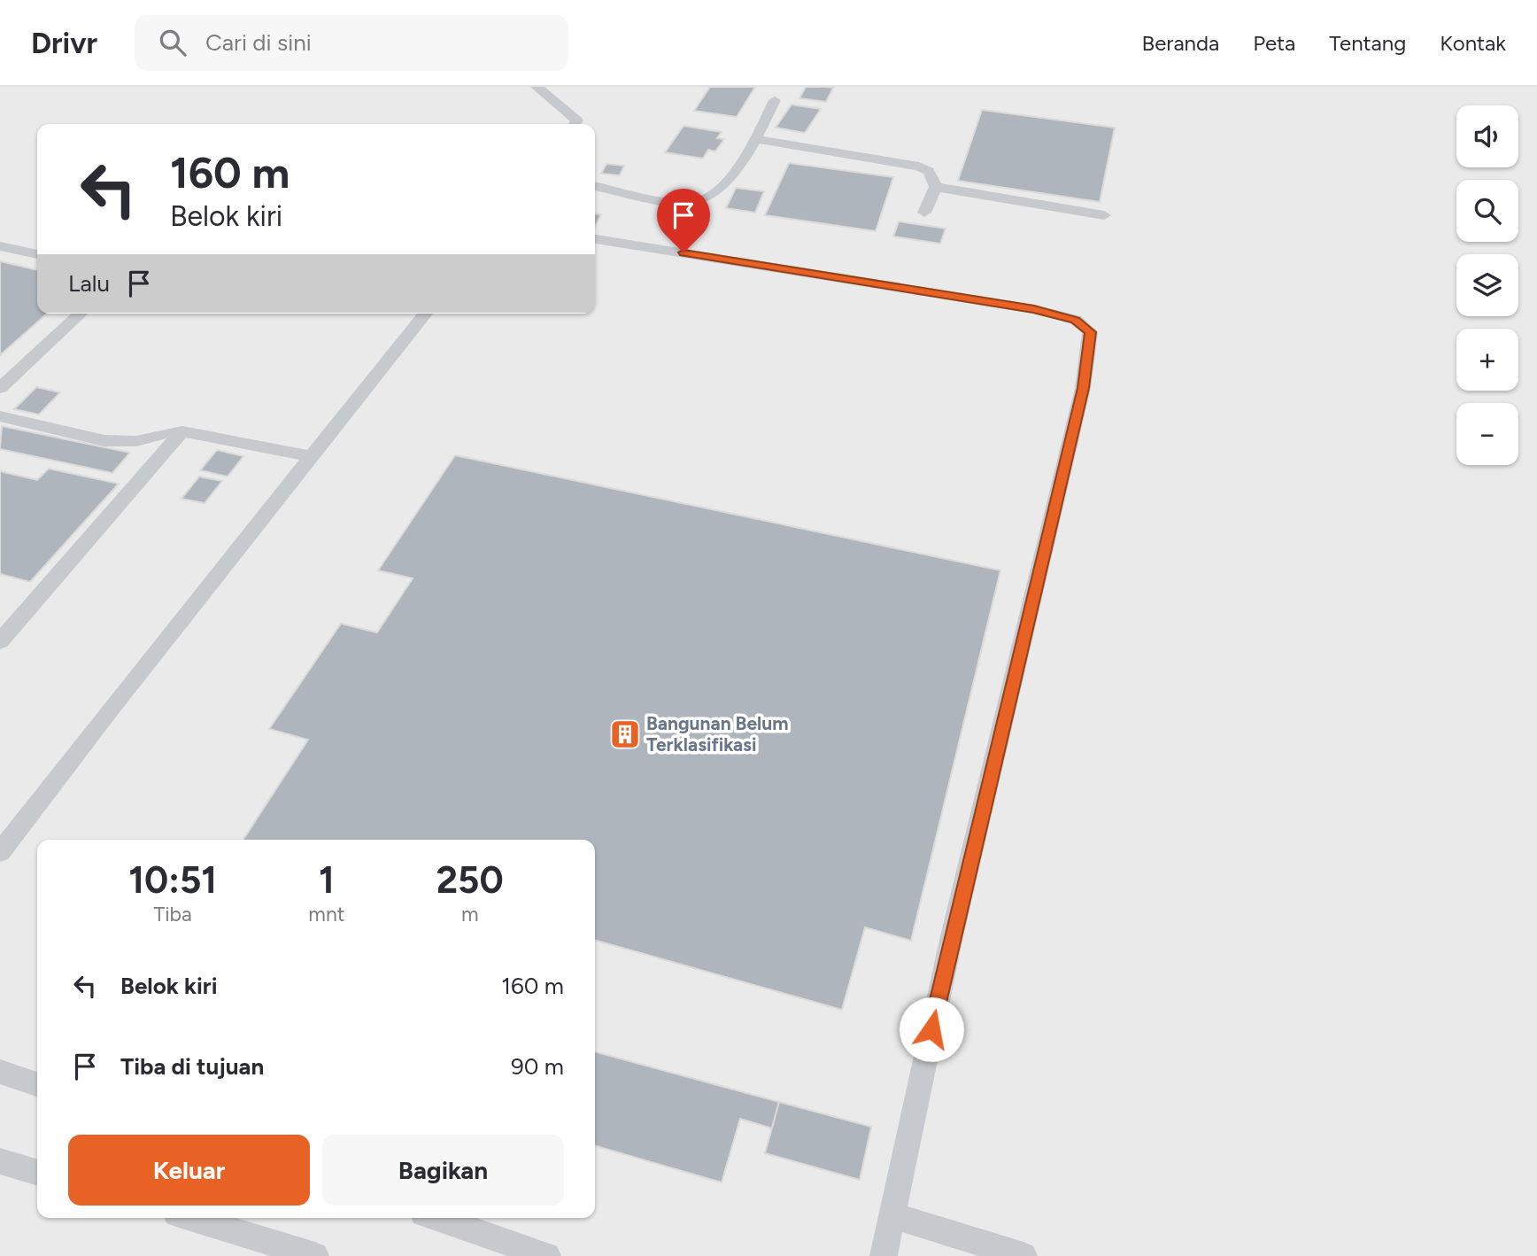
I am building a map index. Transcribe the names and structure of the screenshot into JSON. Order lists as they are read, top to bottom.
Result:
{
  "places": {
    "building": ["Bangunan Belum Terklasifikasi"]
  },
  "page": {
    "header": "Drivr",
    "search": "Cari di sini",
    "nav": [
      "Beranda",
      "Peta",
      "Tentang",
      "Kontak"
    ],
    "map_buttons": ["+", "−"],
    "turn": ["160 m", "Belok kiri"],
    "then": "Lalu",
    "eta": [
      "10:51",
      "Tiba",
      "1",
      "mnt",
      "250",
      "m"
    ],
    "list": [
      {
        "name": "Belok kiri",
        "value": "160 m"
      },
      {
        "name": "Tiba di tujuan",
        "value": "90 m"
      }
    ],
    "buttons": ["Keluar", "Bagikan"]
  }
}
